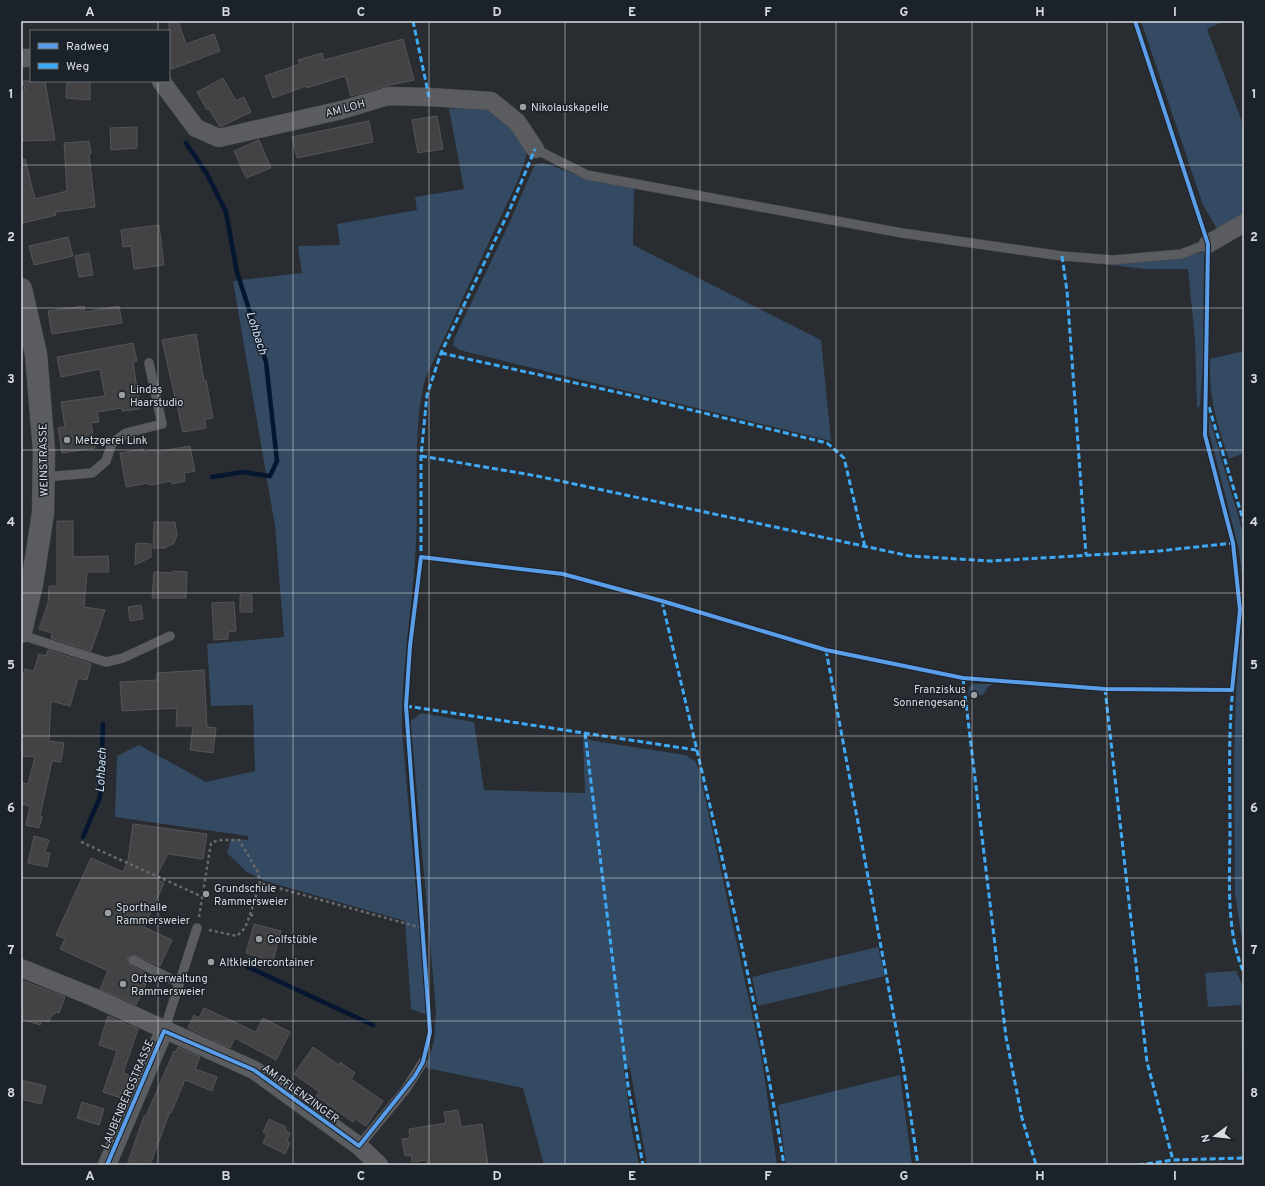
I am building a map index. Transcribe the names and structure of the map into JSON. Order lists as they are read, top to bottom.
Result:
{
  "streets": {
    "street": [
      "AM LOH",
      "WEINSTRASSE",
      "AM PFLENZINGER",
      "LAUBENBERGSTRASSE"
    ]
  },
  "crossings": [
    ["AM PFLENZINGER", "LAUBENBERGSTRASSE"]
  ],
  "water": ["Lohbach"],
  "places": [
    "Nikolauskapelle",
    "Lindas Haarstudio",
    "Metzgerei Link",
    "Franziskus Sonnengesang",
    "Grundschule Rammersweier",
    "Sporthalle Rammersweier",
    "Golfstüble",
    "Altkleidercontainer",
    "Ortsverwaltung Rammersweier"
  ],
  "legend": ["Radweg", "Weg"],
  "north": "left",
  "grid": {
    "columns": [
      "A",
      "B",
      "C",
      "D",
      "E",
      "F",
      "G",
      "H",
      "I"
    ],
    "rows": [
      "1",
      "2",
      "3",
      "4",
      "5",
      "6",
      "7",
      "8"
    ]
  }
}
